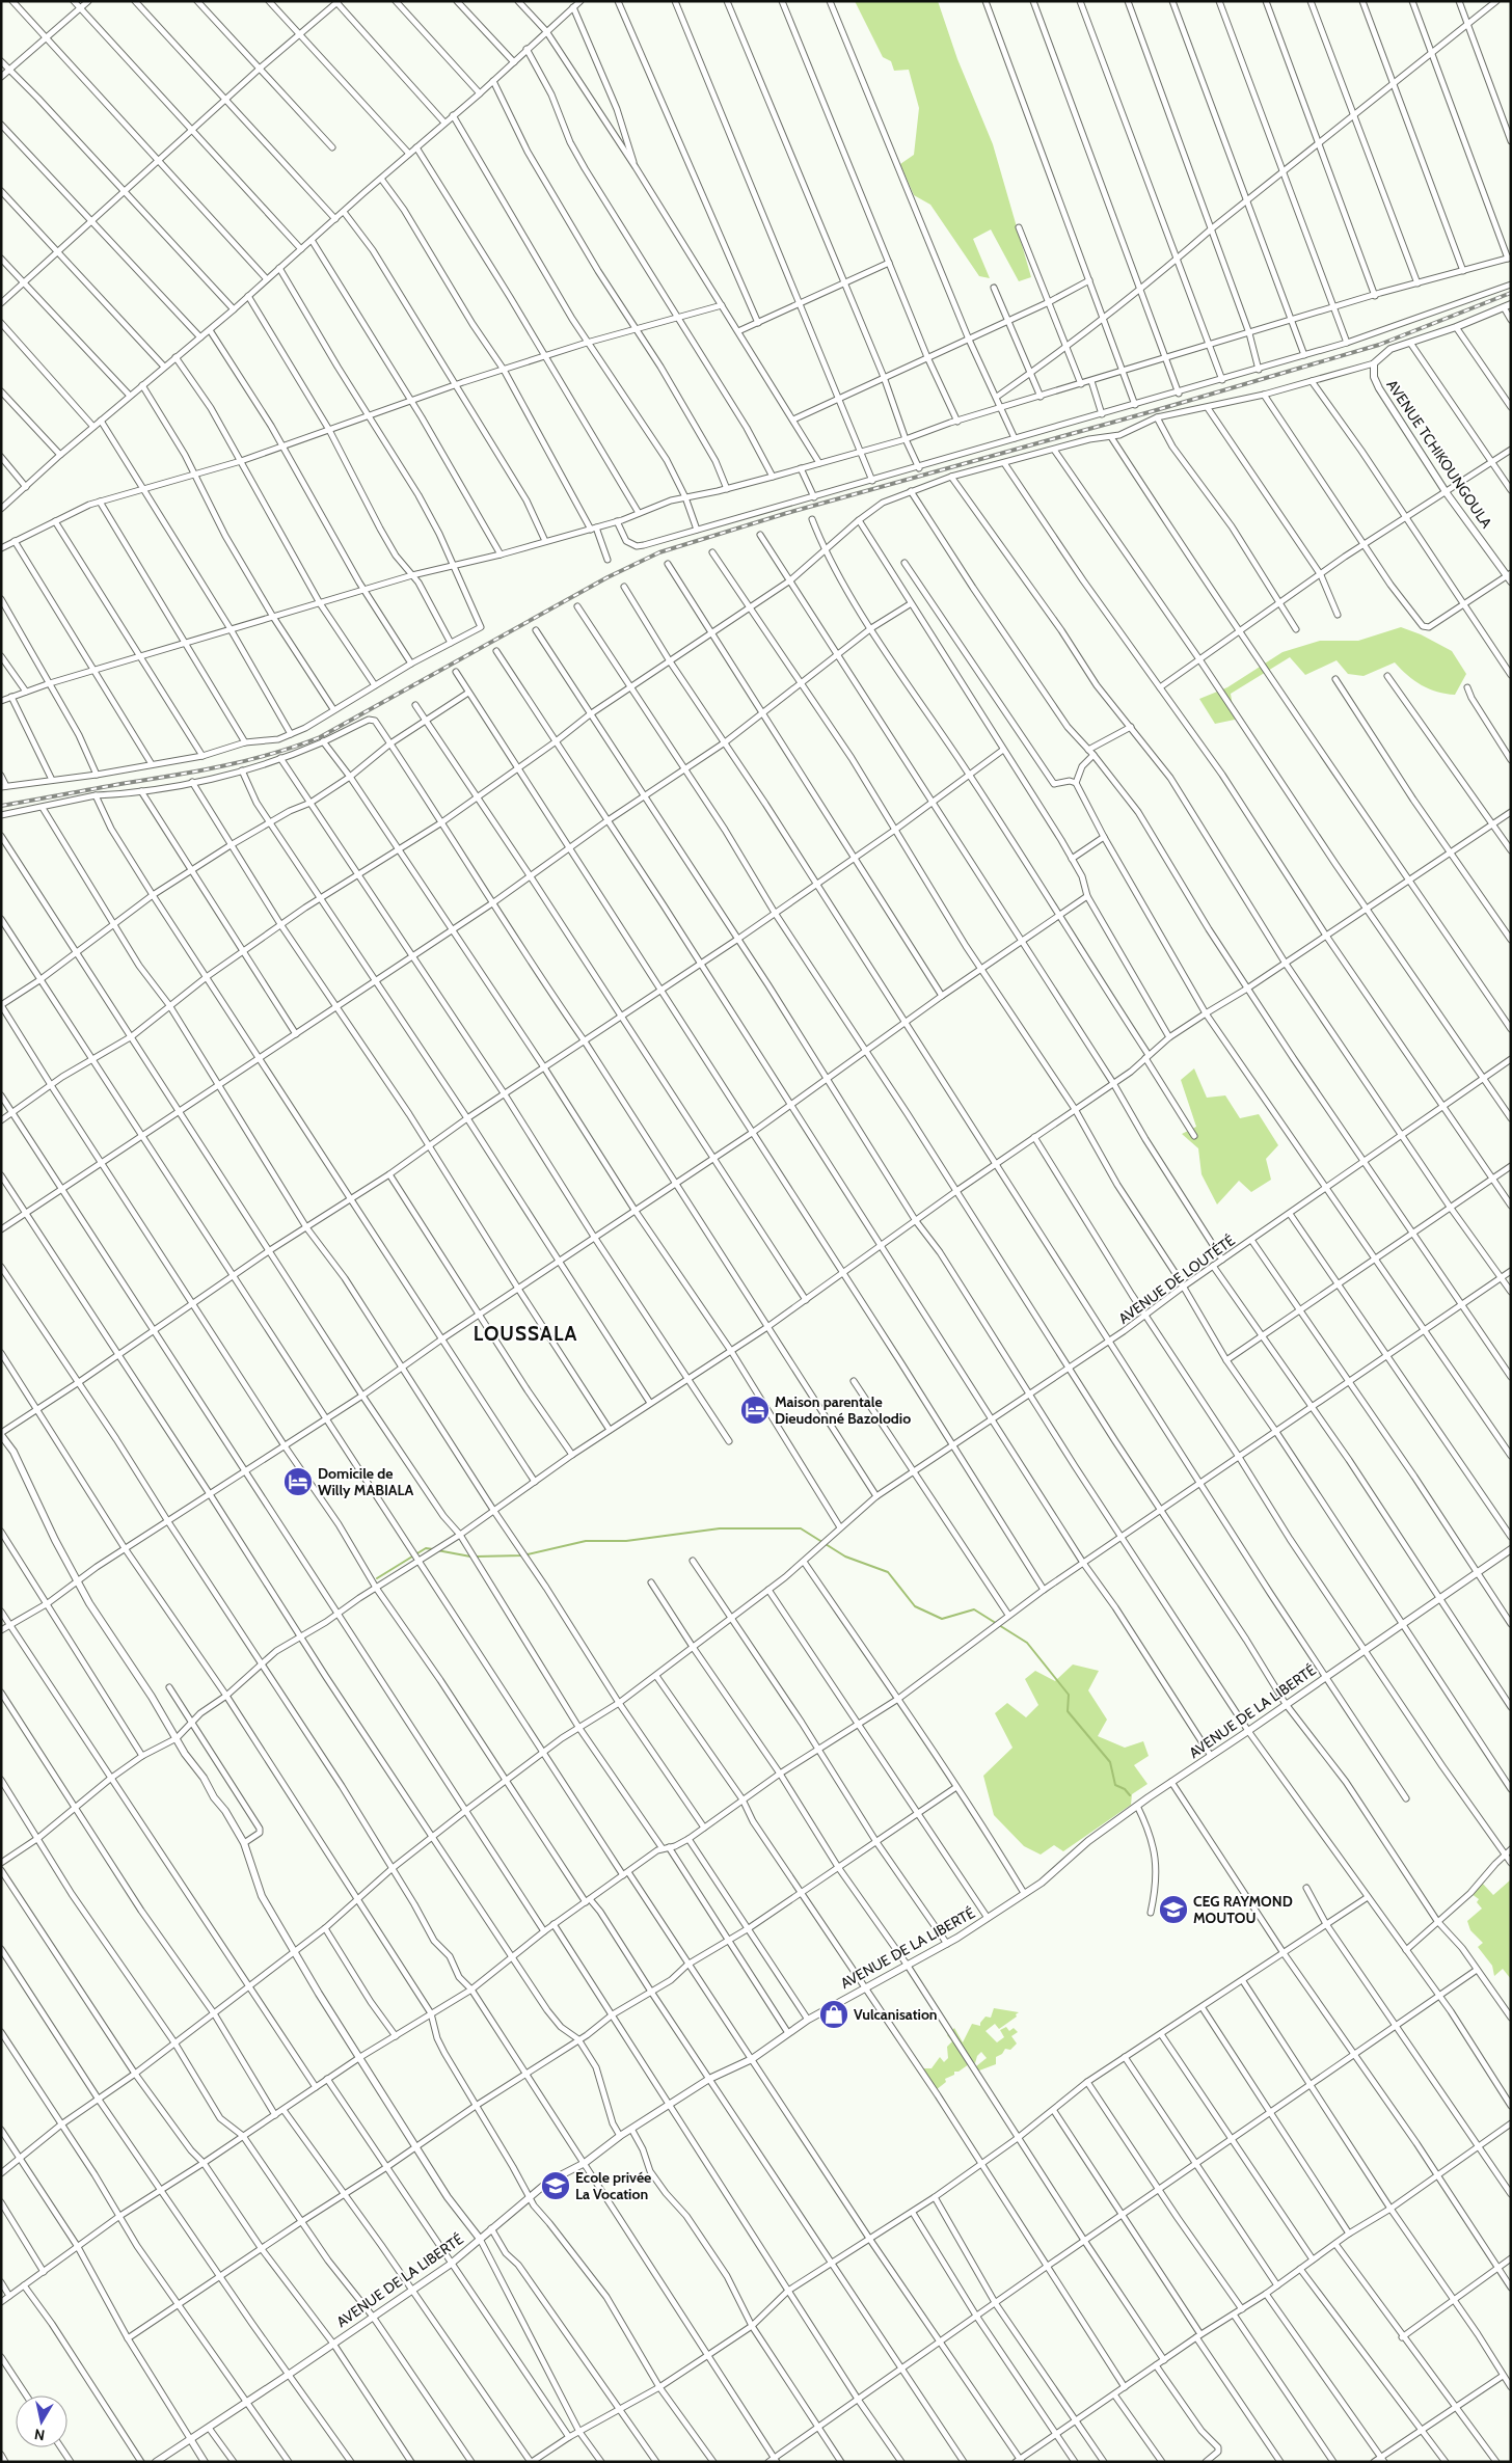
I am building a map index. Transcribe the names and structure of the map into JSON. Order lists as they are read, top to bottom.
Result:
{
  "streets": {
    "street": ["AVENUE TCHIKOUNGOULA", "AVENUE DE LOUTÉTÉ", "AVENUE DE LA LIBERTÉ"]
  },
  "districts": ["LOUSSALA"],
  "places": {
    "hotel": ["Maison parentale Dieudonné Bazolodio", "Domicile de Willy MABIALA"],
    "school or university": ["CEG RAYMOND MOUTOU", "Ecole privée La Vocation"],
    "shop": ["Vulcanisation"]
  },
  "north": "bottom"
}
